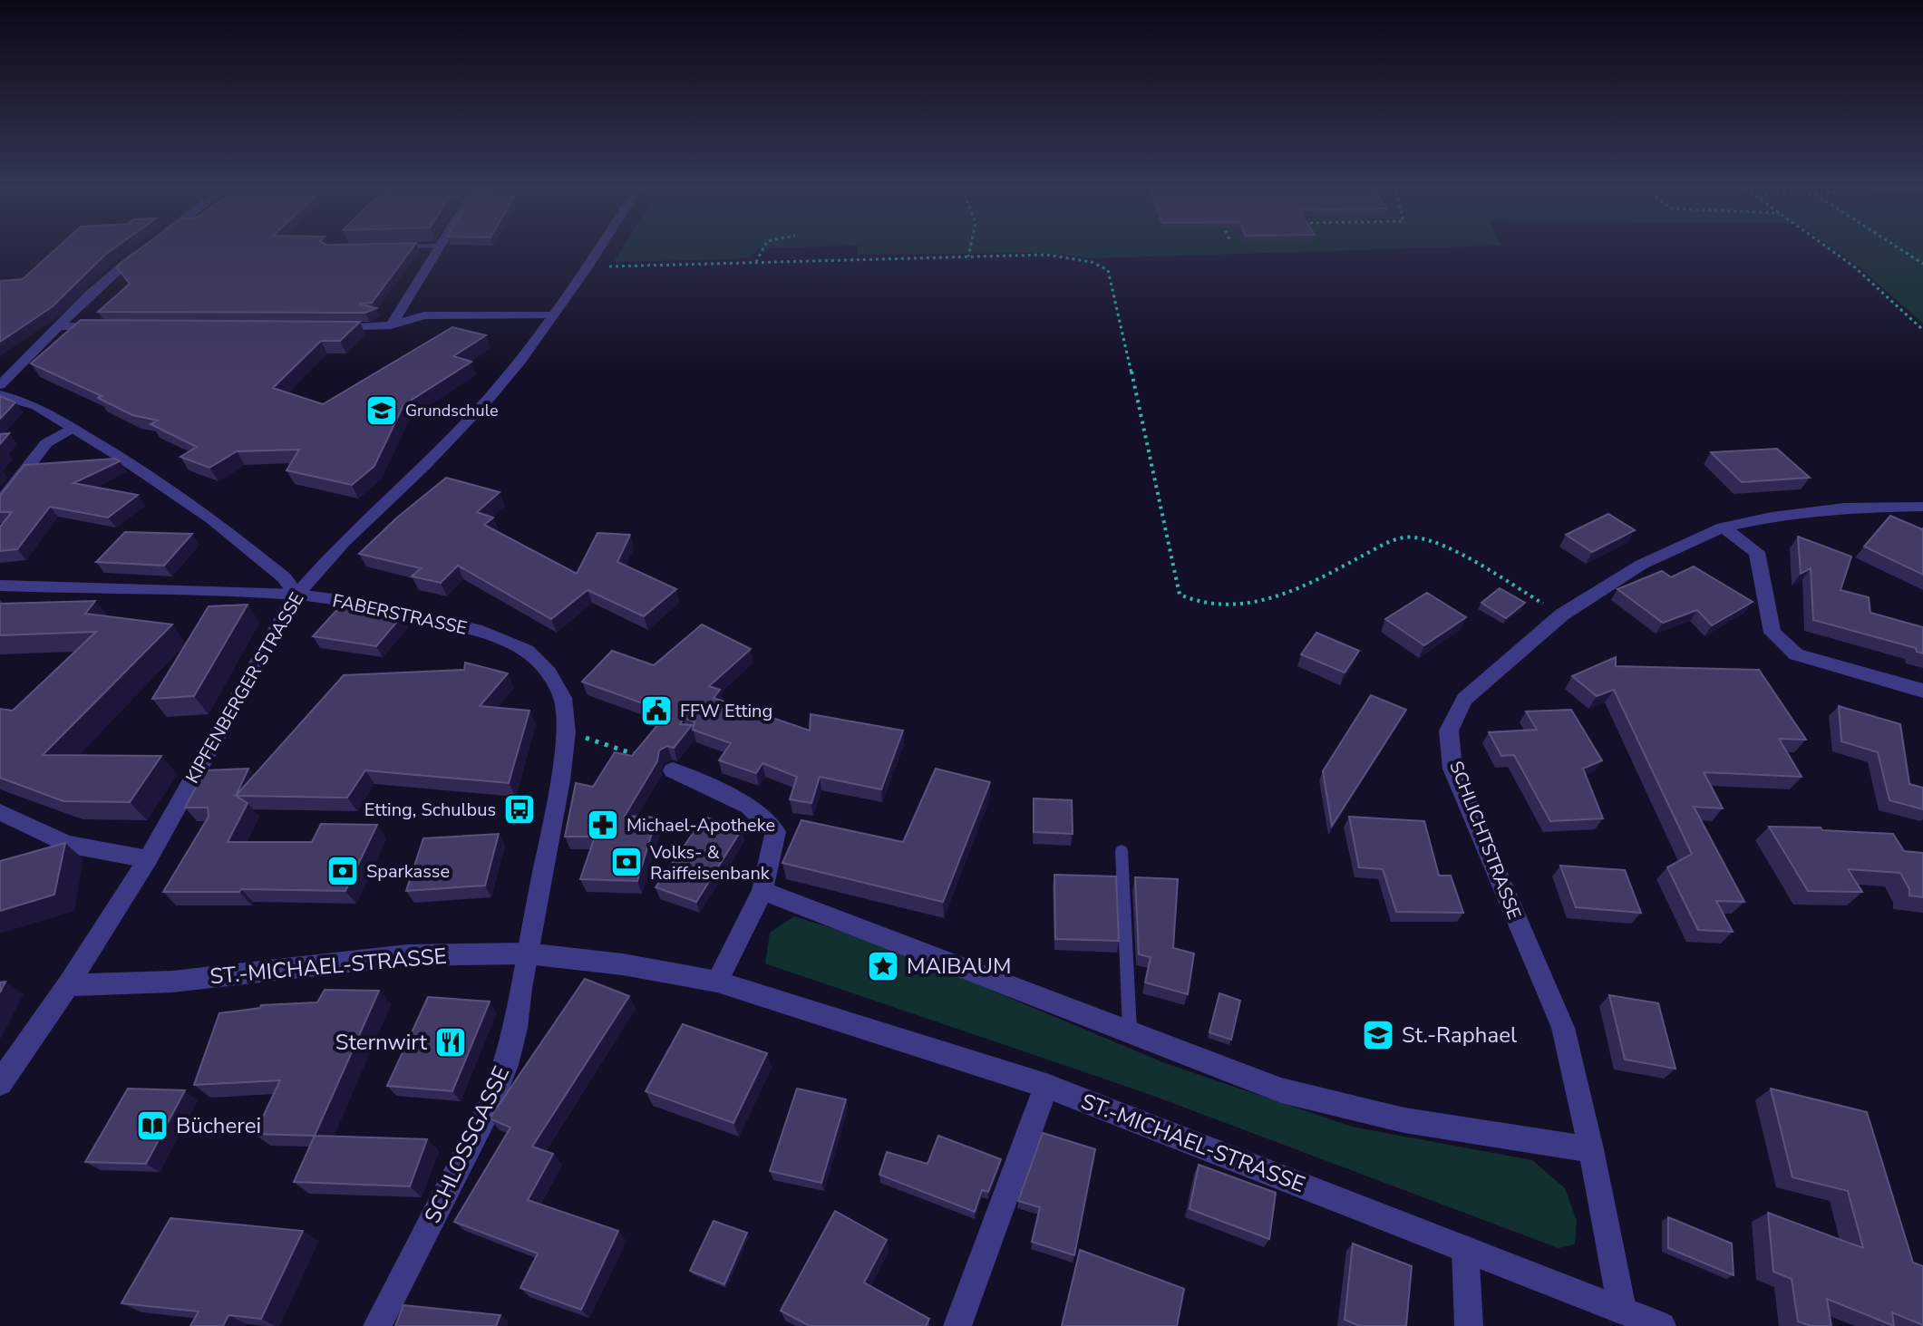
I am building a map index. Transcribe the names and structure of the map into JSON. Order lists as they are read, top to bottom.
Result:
{
  "streets": {
    "street": [
      "FABERSTRASSE",
      "KIPFENBERGER STRASSE",
      "SCHLICHTSTRASSE",
      "ST.-MICHAEL-STRASSE",
      "SCHLOSSGASSE"
    ]
  },
  "crossings": [
    ["FABERSTRASSE", "KIPFENBERGER STRASSE"],
    ["FABERSTRASSE", "ST.-MICHAEL-STRASSE"],
    ["FABERSTRASSE", "SCHLOSSGASSE"],
    ["KIPFENBERGER STRASSE", "ST.-MICHAEL-STRASSE"],
    ["SCHLICHTSTRASSE", "ST.-MICHAEL-STRASSE"],
    ["ST.-MICHAEL-STRASSE", "SCHLOSSGASSE"]
  ],
  "places": {
    "school or university": ["Grundschule", "St.-Raphael"],
    "public building": ["FFW Etting"],
    "bus stop": ["Etting, Schulbus"],
    "pharmacy": ["Michael-Apotheke"],
    "bank": ["Volks- & Raiffeisenbank", "Sparkasse"],
    "place": ["MAIBAUM"],
    "restaurant": ["Sternwirt"],
    "library": ["Bücherei"]
  }
}
